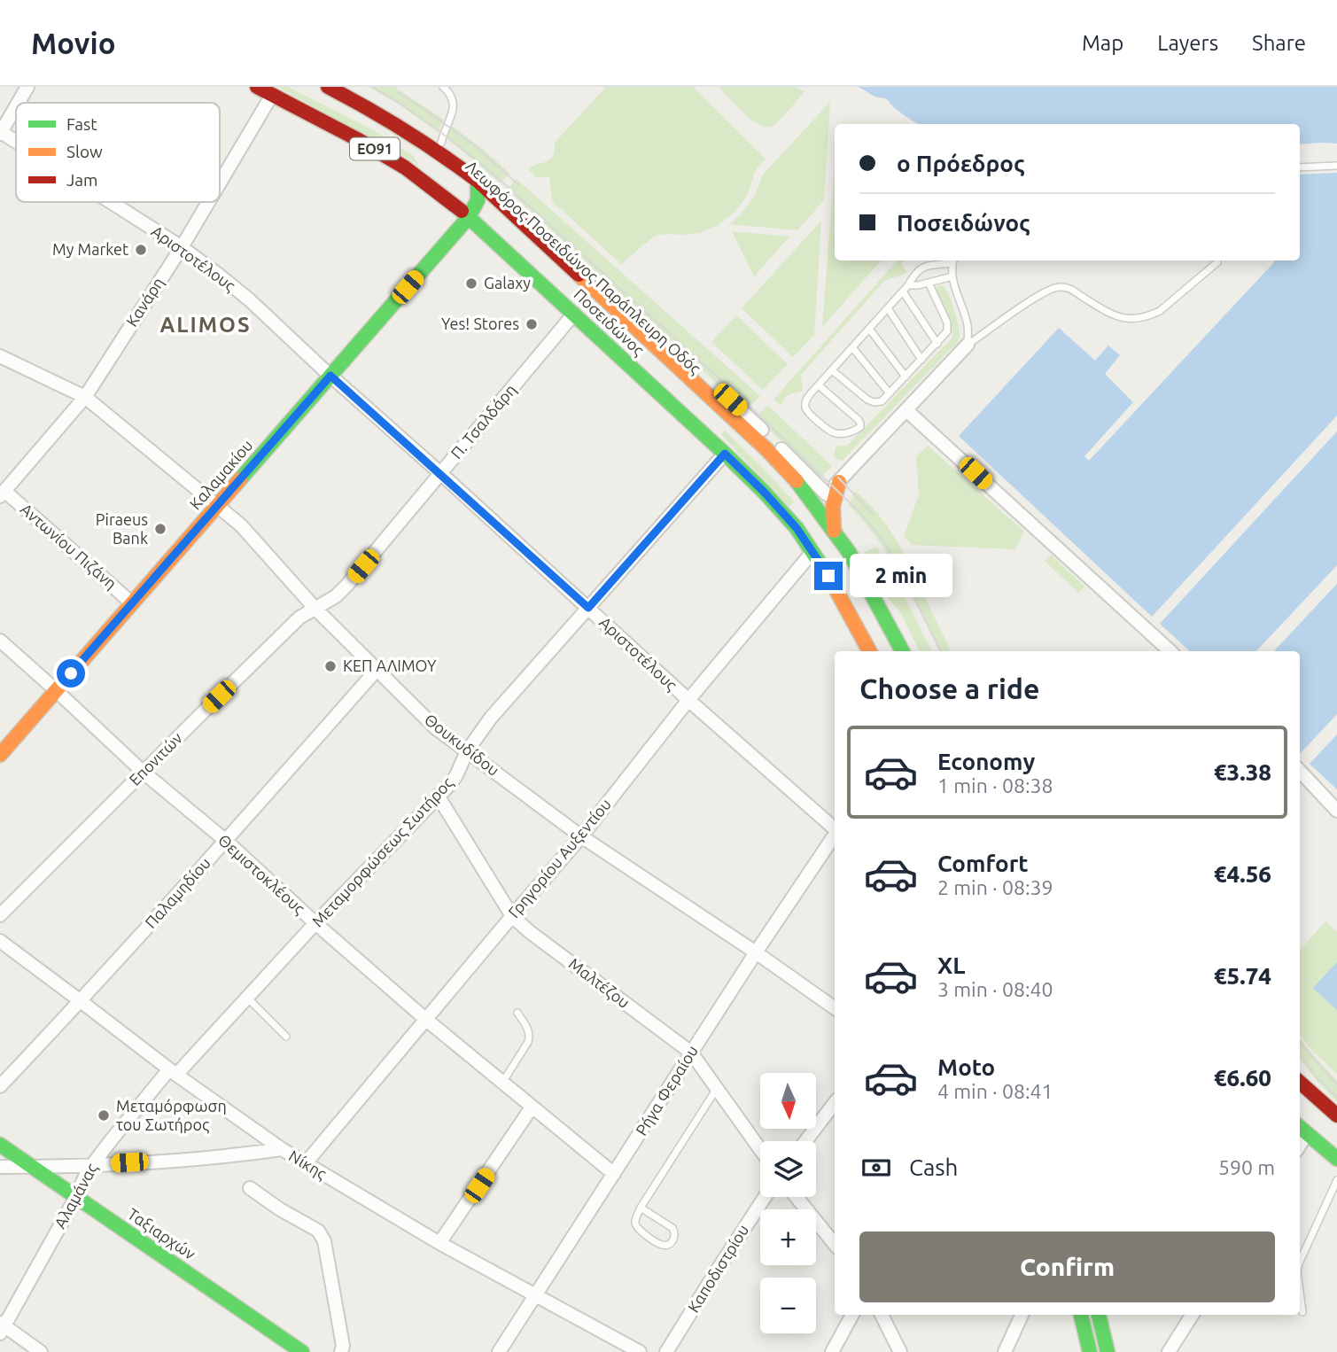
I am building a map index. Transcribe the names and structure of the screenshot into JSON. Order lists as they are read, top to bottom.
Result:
{
  "streets": {
    "main road": [
      "ΕΟ91",
      "Ποσειδώνος",
      "Καλαμακίου",
      "Ταξιαρχών"
    ],
    "street": [
      "Αριστοτέλους",
      "Λεωφόρος Ποσειδώνος Παράπλευρη Οδός",
      "Κανάρη",
      "Π. Τσαλδάρη",
      "Αντωνίου Πιζάνη",
      "Θουκυδίδου",
      "Επονιτών",
      "Μεταμορφώσεως Σωτήρος",
      "Γρηγορίου Αυξεντίου",
      "Θεμιστοκλέους",
      "Παλαμηδίου",
      "Μαλτέζου",
      "Ρήγα Φεραίου",
      "Νίκης",
      "Αλαμάνας",
      "Καποδιστρίου"
    ]
  },
  "crossings": [
    ["Αριστοτέλους", "Κανάρη"],
    ["Αριστοτέλους", "Π. Τσαλδάρη"],
    ["Αριστοτέλους", "Καλαμακίου"],
    ["Αριστοτέλους", "Μεταμορφώσεως Σωτήρος"],
    ["Αριστοτέλους", "Γρηγορίου Αυξεντίου"],
    ["Λεωφόρος Ποσειδώνος Παράπλευρη Οδός", "Ποσειδώνος"],
    ["Κανάρη", "Ποσειδώνος"],
    ["Κανάρη", "Αντωνίου Πιζάνη"],
    ["Κανάρη", "Θουκυδίδου"],
    ["Ποσειδώνος", "Π. Τσαλδάρη"],
    ["Ποσειδώνος", "Καλαμακίου"],
    ["Ποσειδώνος", "Μεταμορφώσεως Σωτήρος"],
    ["Ποσειδώνος", "Γρηγορίου Αυξεντίου"],
    ["Π. Τσαλδάρη", "Θουκυδίδου"],
    ["Π. Τσαλδάρη", "Επονιτών"],
    ["Καλαμακίου", "Αντωνίου Πιζάνη"],
    ["Καλαμακίου", "Θουκυδίδου"],
    ["Καλαμακίου", "Θεμιστοκλέους"],
    ["Θουκυδίδου", "Επονιτών"],
    ["Θουκυδίδου", "Μεταμορφώσεως Σωτήρος"],
    ["Θουκυδίδου", "Γρηγορίου Αυξεντίου"],
    ["Θουκυδίδου", "Παλαμηδίου"],
    ["Θουκυδίδου", "Ρήγα Φεραίου"],
    ["Επονιτών", "Θεμιστοκλέους"],
    ["Μεταμορφώσεως Σωτήρος", "Θεμιστοκλέους"],
    ["Μεταμορφώσεως Σωτήρος", "Μαλτέζου"],
    ["Μεταμορφώσεως Σωτήρος", "Νίκης"],
    ["Μεταμορφώσεως Σωτήρος", "Αλαμάνας"],
    ["Γρηγορίου Αυξεντίου", "Θεμιστοκλέους"],
    ["Γρηγορίου Αυξεντίου", "Μαλτέζου"],
    ["Γρηγορίου Αυξεντίου", "Νίκης"],
    ["Θεμιστοκλέους", "Παλαμηδίου"],
    ["Θεμιστοκλέους", "Ρήγα Φεραίου"],
    ["Παλαμηδίου", "Νίκης"],
    ["Μαλτέζου", "Ρήγα Φεραίου"],
    ["Ρήγα Φεραίου", "Νίκης"],
    ["Νίκης", "Αλαμάνας"],
    ["Αλαμάνας", "Ταξιαρχών"]
  ],
  "districts": ["ALIMOS"],
  "places": [
    "My Market",
    "Galaxy",
    "Yes! Stores",
    "Piraeus Bank",
    "ΚΕΠ ΑΛΙΜΟΥ",
    "Μεταμόρφωση του Σωτήρος"
  ],
  "legend": ["Fast", "Slow", "Jam"],
  "north": "bottom",
  "page": {
    "header": "Movio",
    "nav": ["Map", "Layers", "Share"],
    "banner": ["ο Πρόεδρος", "Ποσειδώνος"],
    "bubble": "2 min",
    "heading": "Choose a ride",
    "list": [
      {
        "name": "Economy",
        "note": "1 min · 08:38",
        "value": "€3.38"
      },
      {
        "name": "Comfort",
        "note": "2 min · 08:39",
        "value": "€4.56"
      },
      {
        "name": "XL",
        "note": "3 min · 08:40",
        "value": "€5.74"
      },
      {
        "name": "Moto",
        "note": "4 min · 08:41",
        "value": "€6.60"
      }
    ],
    "map_buttons": ["+", "−"],
    "pay": ["Cash", "590 m"],
    "buttons": "Confirm"
  }
}
